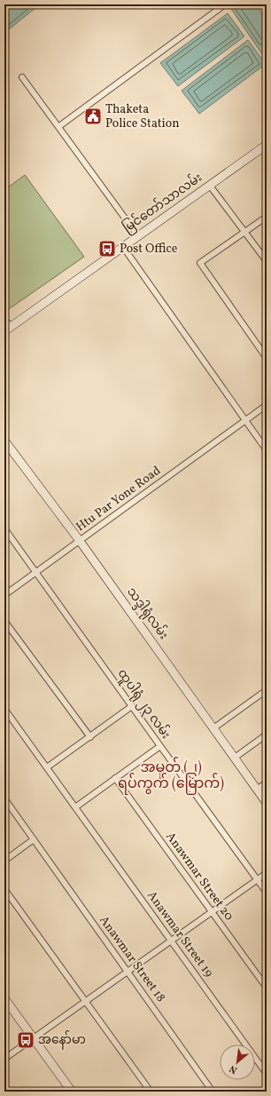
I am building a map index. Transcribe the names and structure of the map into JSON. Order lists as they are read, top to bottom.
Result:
{
  "streets": {
    "street": [
      "မြင်တော်သာလမ်း",
      "Htu Par Yone Road",
      "သဒ္ဒါရုံလမ်း",
      "ထူပါရုံ ၂၃ လမ်း",
      "Anawmar Street 20",
      "Anawmar Street 19",
      "Anawmar Street 18"
    ]
  },
  "crossings": [
    ["Htu Par Yone Road", "သဒ္ဒါရုံလမ်း"],
    ["Htu Par Yone Road", "ထူပါရုံ ၂၃ လမ်း"]
  ],
  "districts": ["အမှတ် (၂) ရပ်ကွက် (မြောက်)"],
  "places": {
    "public building": ["Thaketa Police Station"],
    "bus stop": ["Post Office", "အနော်မာ"]
  },
  "north": "bottom left"
}
